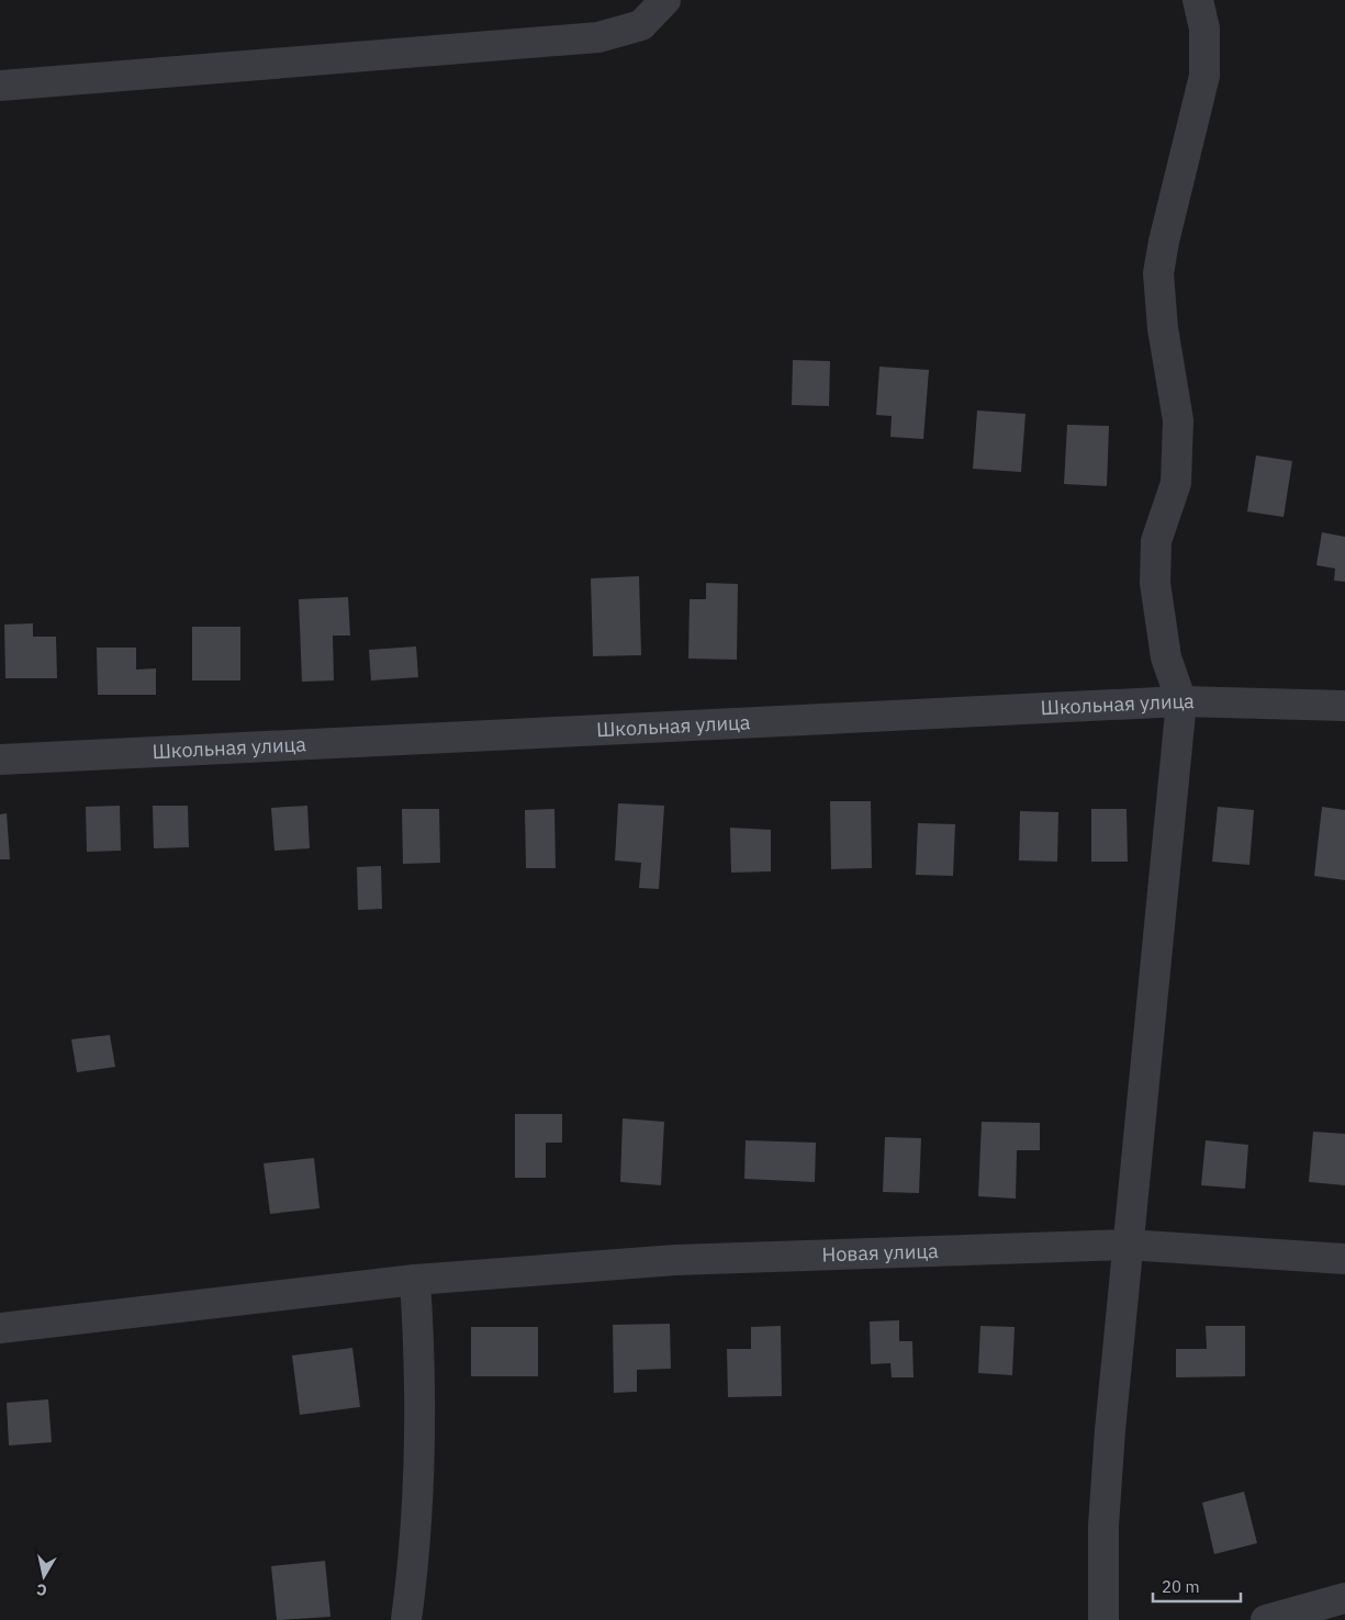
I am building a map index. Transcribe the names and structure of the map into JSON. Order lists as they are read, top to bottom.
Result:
{
  "streets": {
    "street": ["Школьная улица", "Новая улица"]
  },
  "scale_bar": "20 m",
  "north": "bottom"
}
